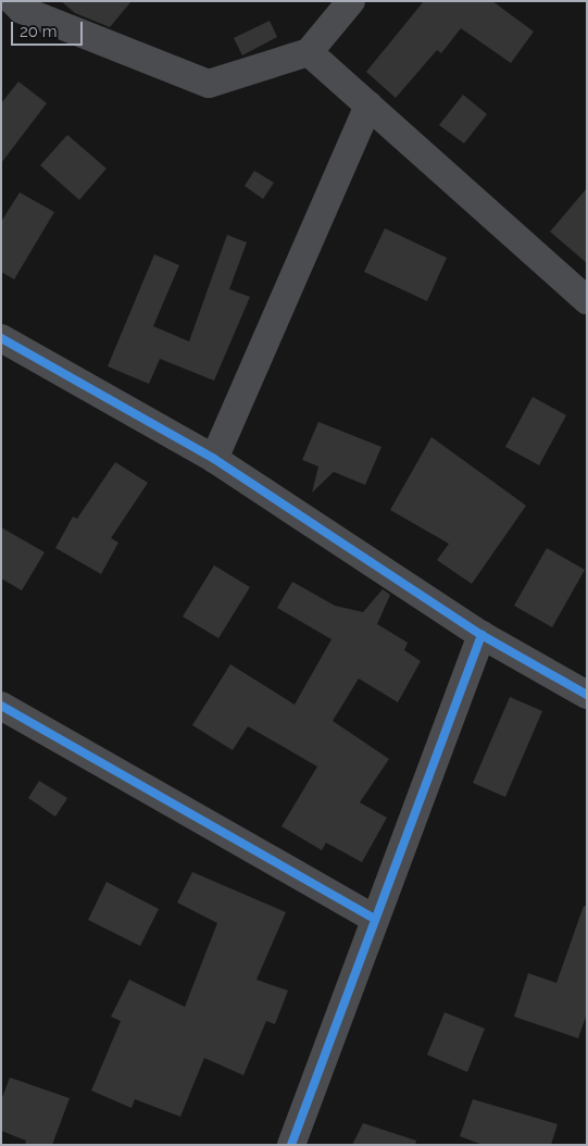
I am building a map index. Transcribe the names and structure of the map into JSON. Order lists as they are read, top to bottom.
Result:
{
  "scale_bar": "20 m"
}
